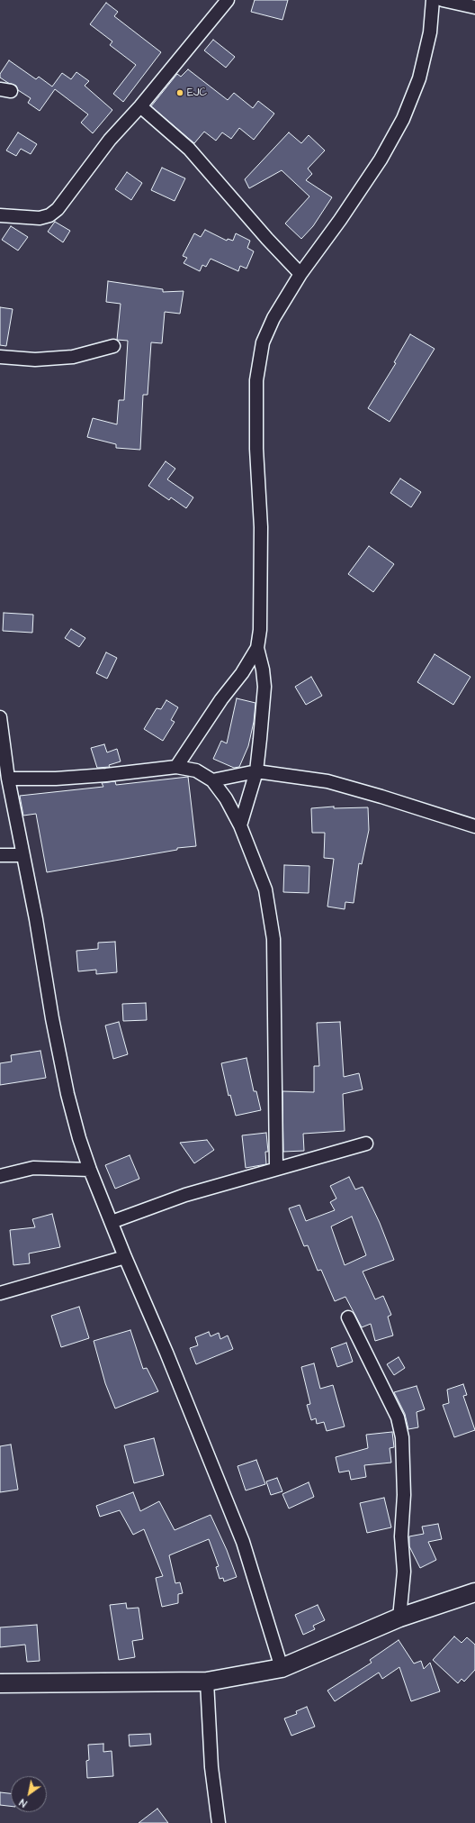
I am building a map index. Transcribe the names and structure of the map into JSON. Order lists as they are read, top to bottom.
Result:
{
  "places": ["EJC"],
  "north": "bottom left"
}
